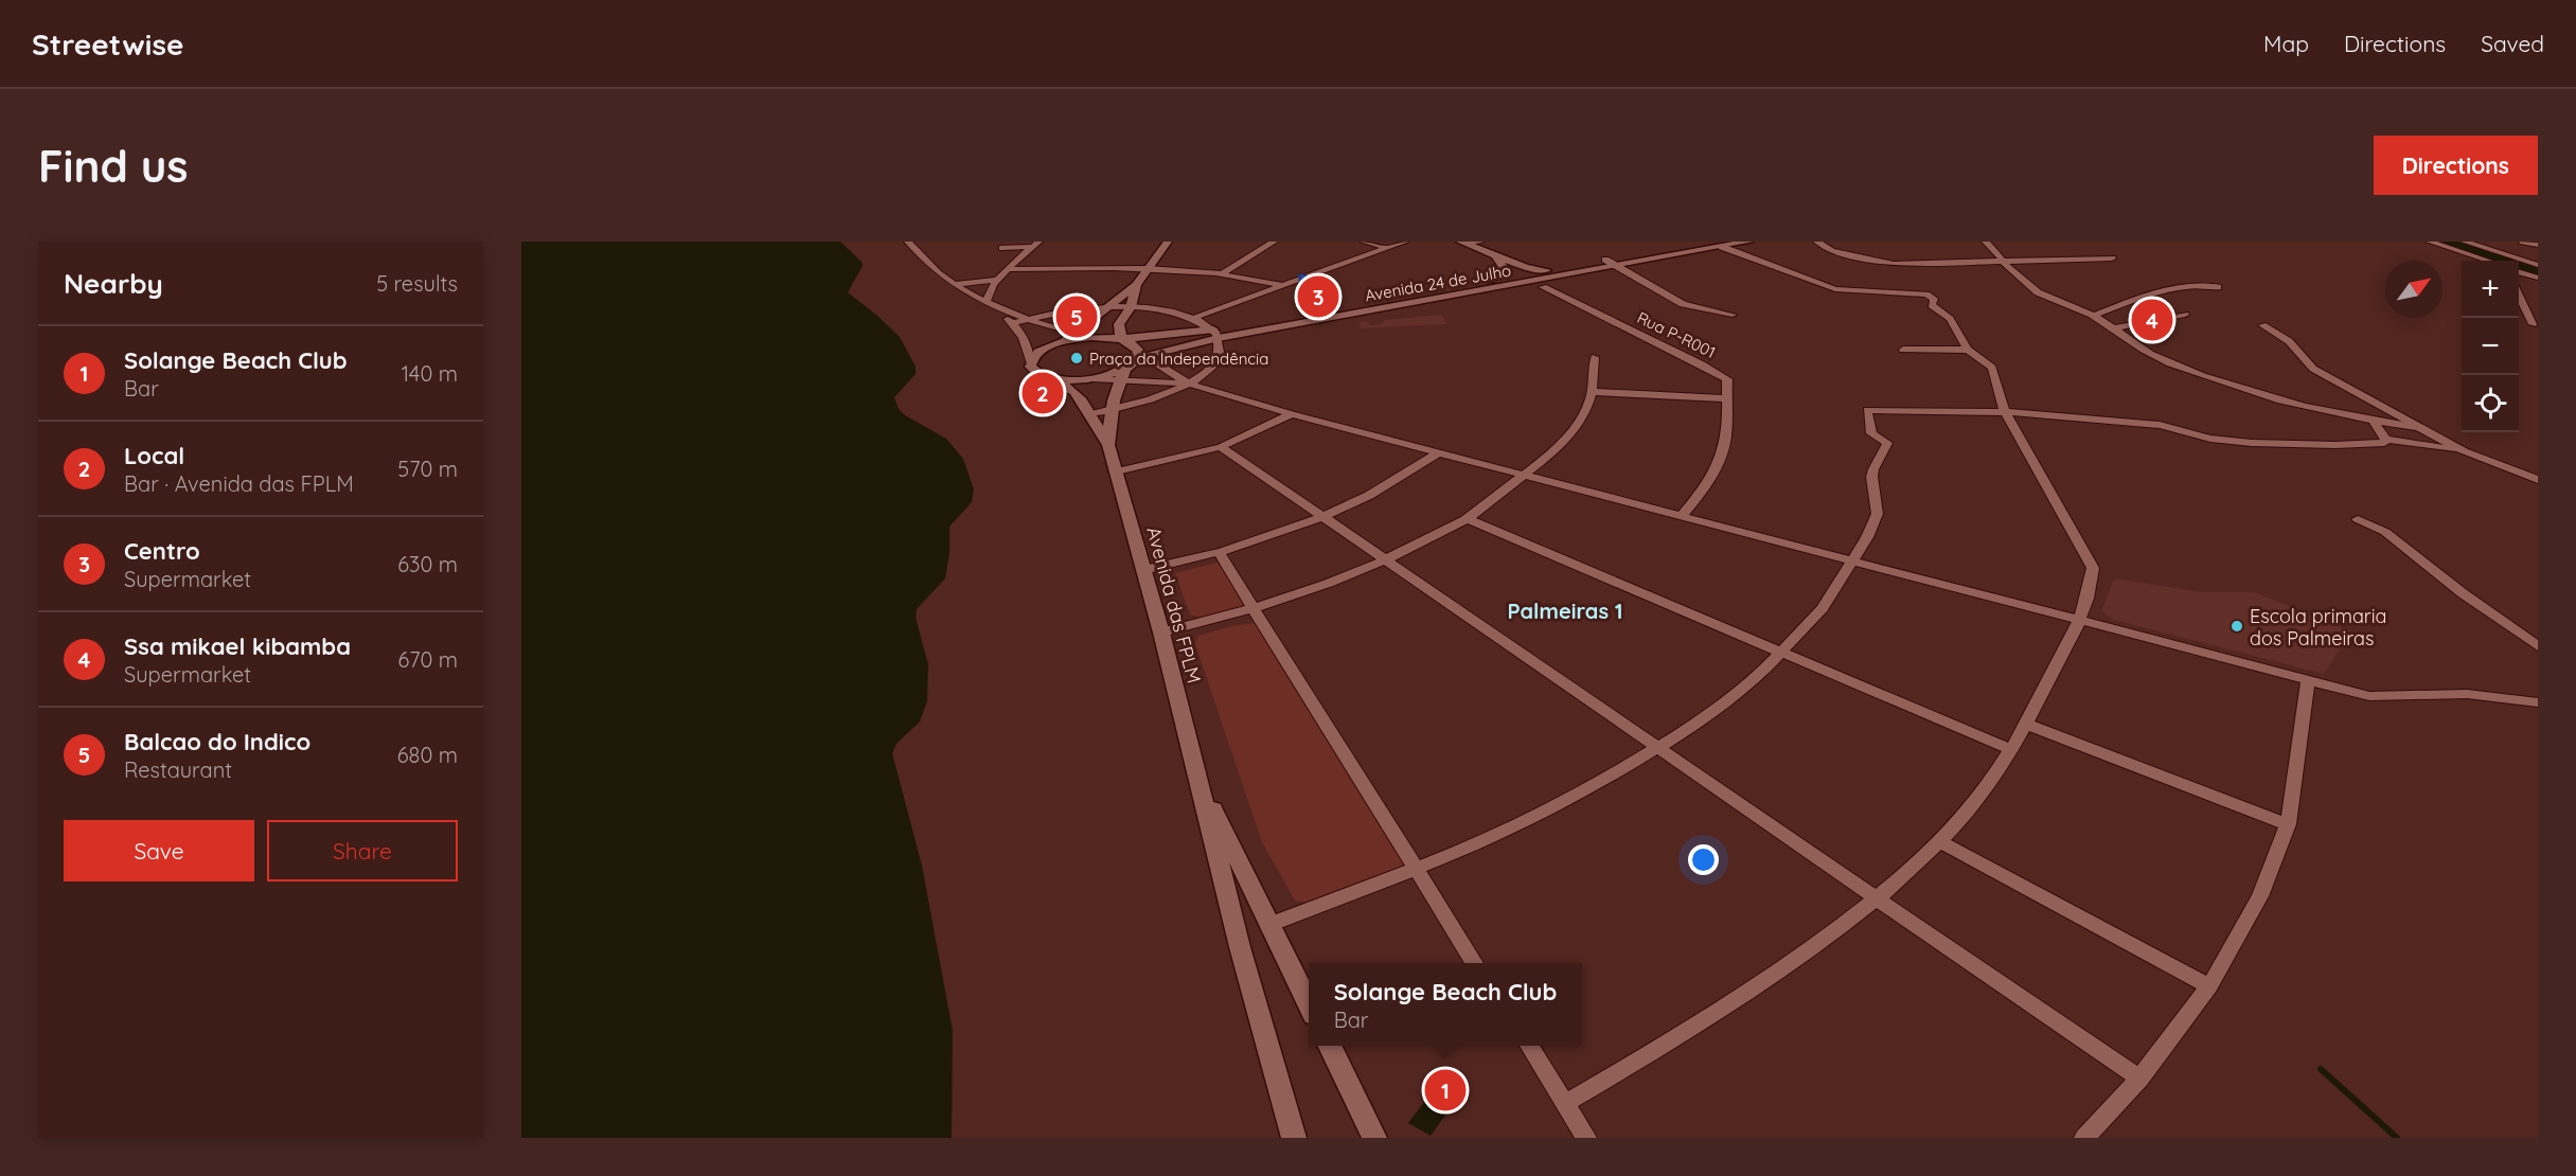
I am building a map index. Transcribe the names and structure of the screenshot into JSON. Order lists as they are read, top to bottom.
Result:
{
  "streets": {
    "street": ["Avenida 24 de Julho", "Rua P-R001", "Avenida das FPLM"]
  },
  "crossings": [
    ["Avenida 24 de Julho", "Avenida das FPLM"]
  ],
  "districts": ["Palmeiras 1"],
  "places": ["Praça da Independência", "Escola primaria dos Palmeiras"],
  "north": "top right",
  "page": {
    "header": "Streetwise",
    "nav": ["Map", "Directions", "Saved"],
    "buttons": [
      "Directions",
      ["Save", "Share"]
    ],
    "title": "Find us",
    "heading": ["Nearby", "5 results"],
    "map_buttons": ["+", "−"],
    "pins": [
      "3",
      "5",
      "4",
      "2",
      "1"
    ],
    "list": [
      {
        "mark": "1",
        "name": "Solange Beach Club",
        "note": "Bar",
        "value": "140 m"
      },
      {
        "mark": "2",
        "name": "Local",
        "note": "Bar · Avenida das FPLM",
        "value": "570 m"
      },
      {
        "mark": "3",
        "name": "Centro",
        "note": "Supermarket",
        "value": "630 m"
      },
      {
        "mark": "4",
        "name": "Ssa mikael kibamba",
        "note": "Supermarket",
        "value": "670 m"
      },
      {
        "mark": "5",
        "name": "Balcao do Indico",
        "note": "Restaurant",
        "value": "680 m"
      }
    ],
    "popup": ["Solange Beach Club", "Bar"]
  }
}
